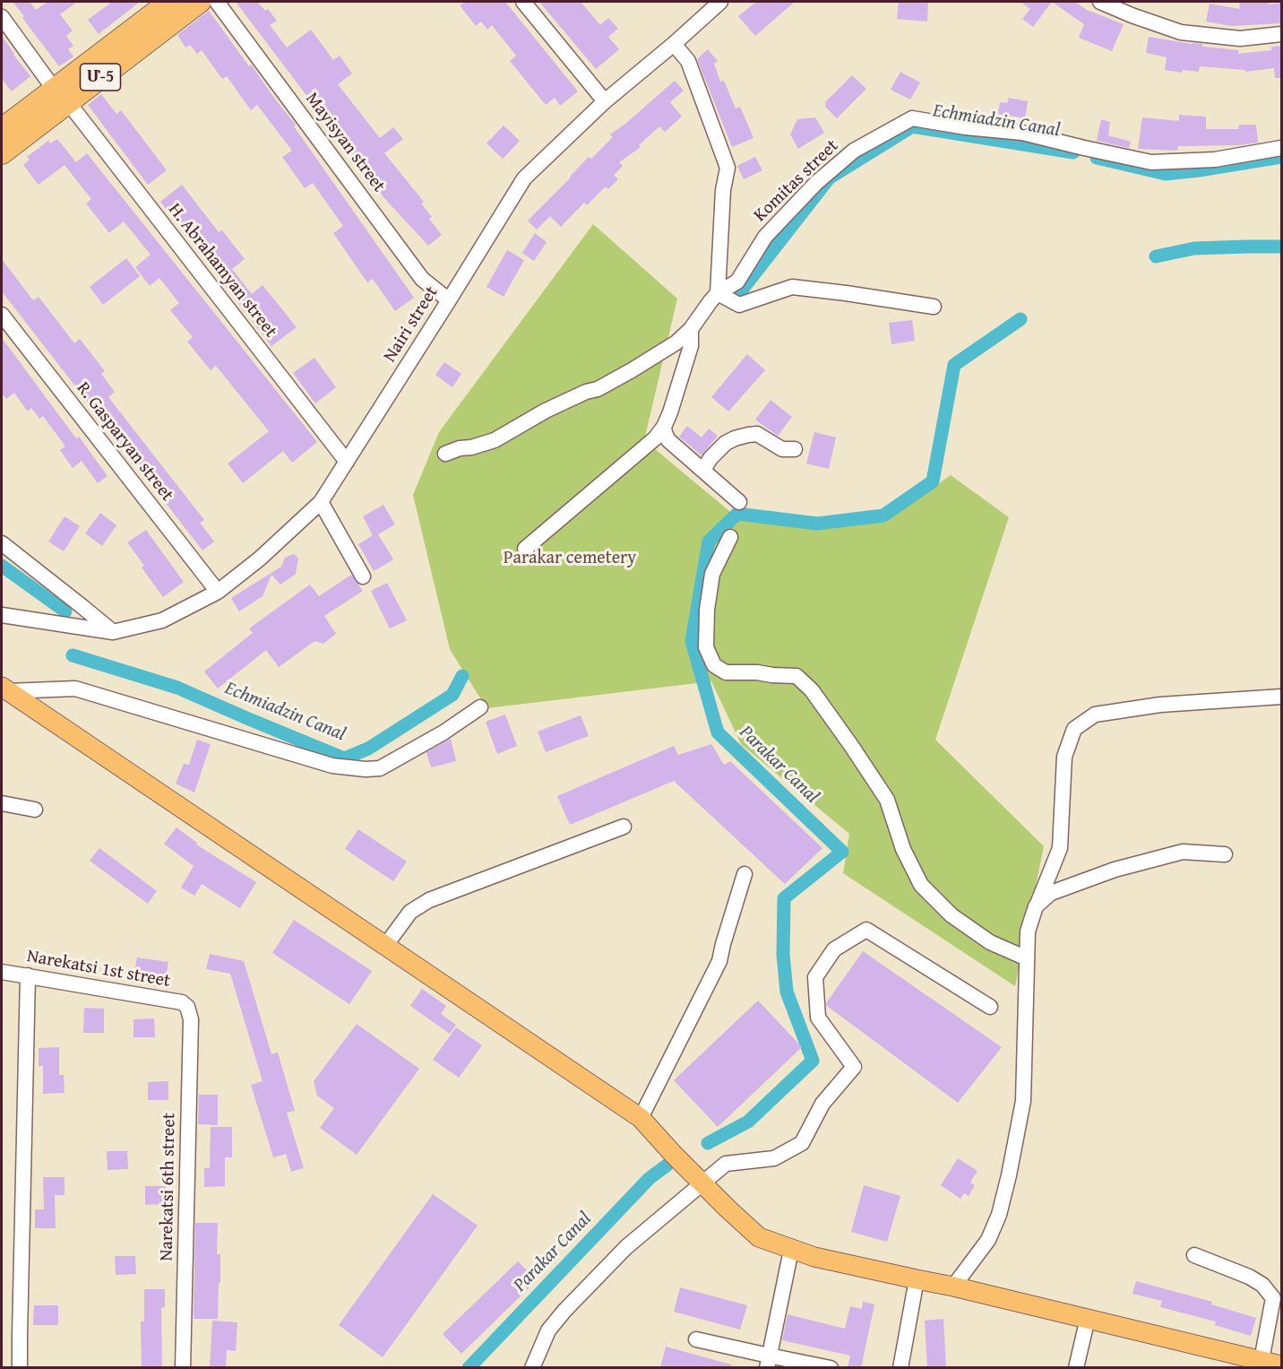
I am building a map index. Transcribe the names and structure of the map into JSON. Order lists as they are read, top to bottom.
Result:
{
  "streets": {
    "highway": ["Մ-5"],
    "street": [
      "Mayisyan street",
      "Komitas street",
      "H. Abrahamyan street",
      "Nairi street",
      "R. Gasparyan street",
      "Narekatsi 1st street",
      "Narekatsi 6th street"
    ]
  },
  "crossings": [
    ["Մ-5", "H. Abrahamyan street"],
    ["Mayisyan street", "Nairi street"],
    ["H. Abrahamyan street", "Nairi street"],
    ["Nairi street", "R. Gasparyan street"],
    ["Narekatsi 1st street", "Narekatsi 6th street"]
  ],
  "water": ["Echmiadzin Canal", "Parakar Canal"],
  "parks": ["Parakar cemetery"]
}
